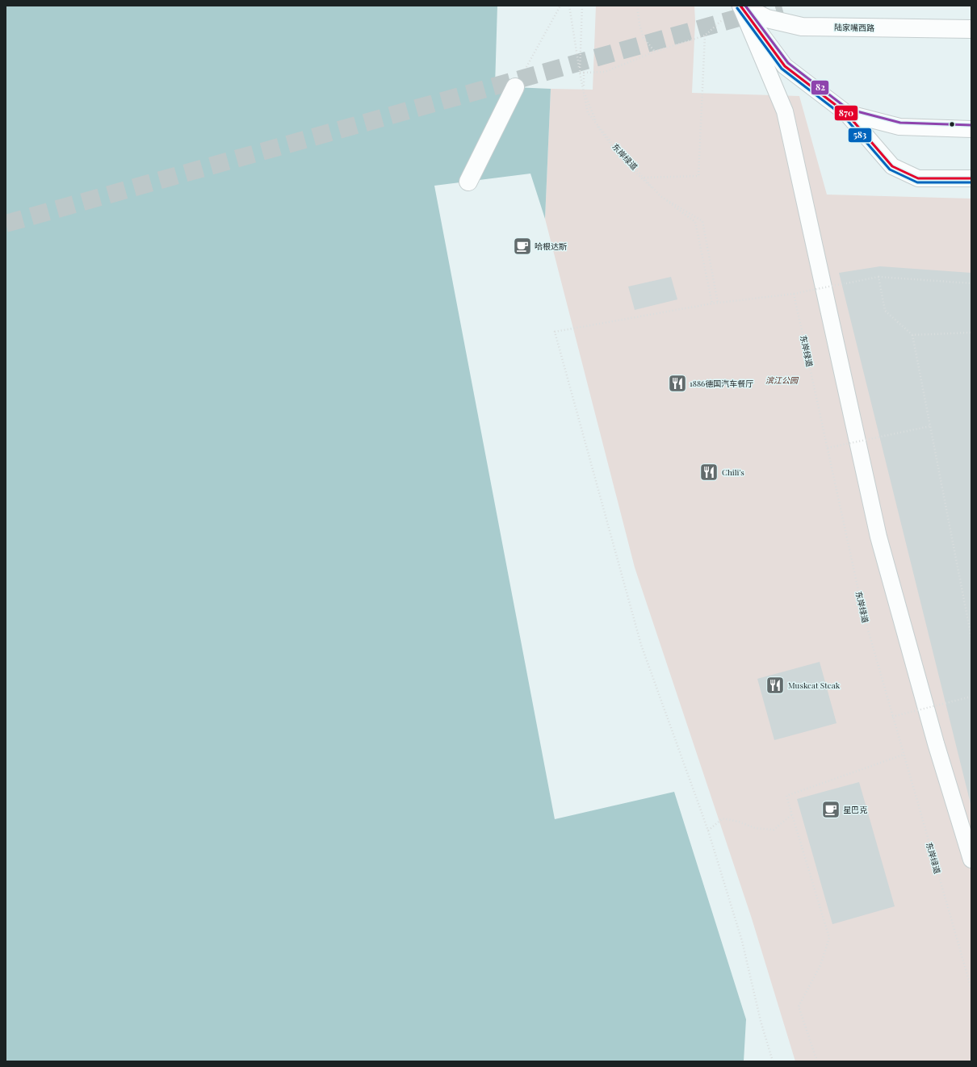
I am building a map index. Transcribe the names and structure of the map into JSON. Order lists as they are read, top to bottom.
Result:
{
  "streets": {
    "street": ["陆家嘴西路"],
    "path": ["东岸绿道"]
  },
  "parks": ["滨江公园"],
  "places": {
    "cafe": ["哈根达斯", "星巴克"],
    "restaurant": ["1886德国汽车餐厅", "Chili's", "Muskcat Steak"]
  },
  "lines": ["transit line 870", "transit line 82", "transit line 583"]
}
